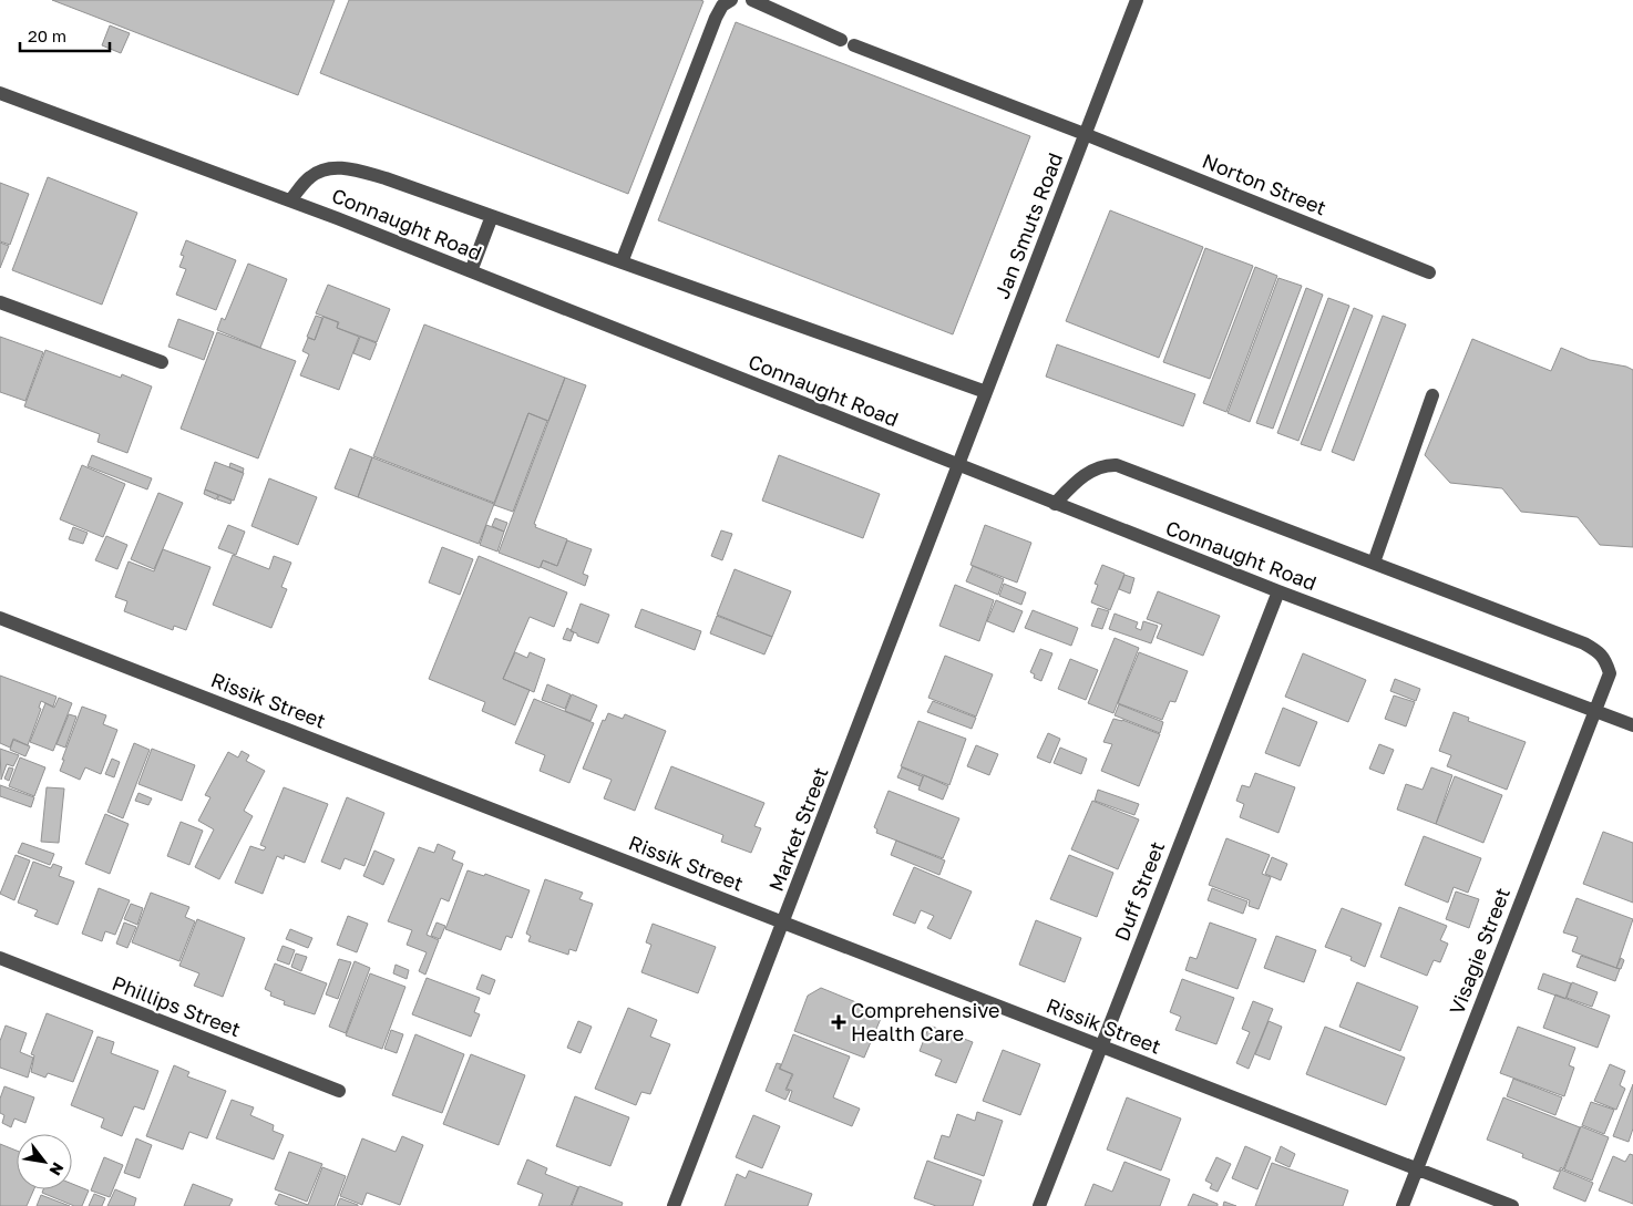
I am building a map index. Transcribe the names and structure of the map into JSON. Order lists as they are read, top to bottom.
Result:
{
  "streets": {
    "street": [
      "Norton Street",
      "Connaught Road",
      "Jan Smuts Road",
      "Rissik Street",
      "Market Street",
      "Duff Street",
      "Visagie Street",
      "Phillips Street"
    ]
  },
  "crossings": [
    ["Norton Street", "Jan Smuts Road"],
    ["Connaught Road", "Jan Smuts Road"],
    ["Connaught Road", "Market Street"],
    ["Connaught Road", "Duff Street"],
    ["Connaught Road", "Visagie Street"],
    ["Jan Smuts Road", "Market Street"],
    ["Rissik Street", "Market Street"],
    ["Rissik Street", "Duff Street"],
    ["Rissik Street", "Visagie Street"]
  ],
  "places": {
    "health": ["Comprehensive Health Care"]
  },
  "scale_bar": "20 m",
  "north": "bottom right"
}
